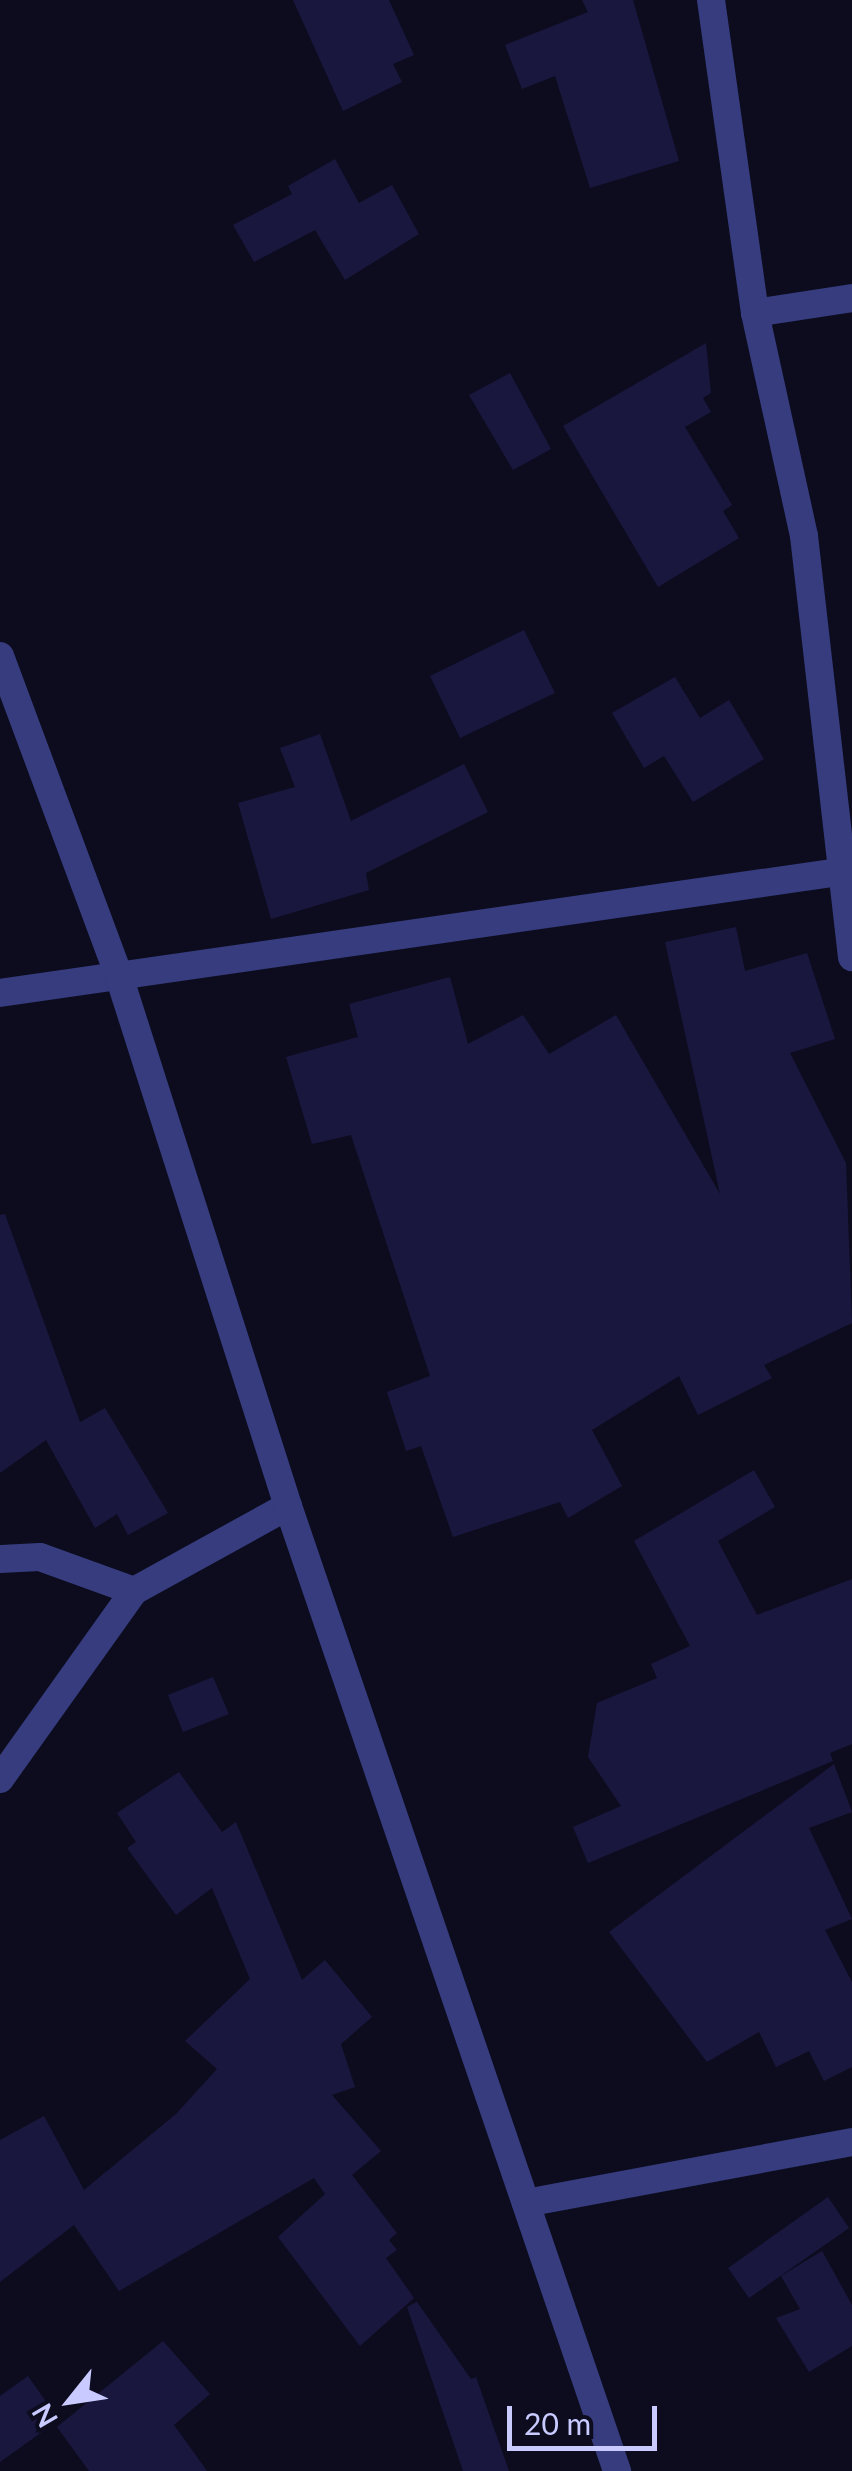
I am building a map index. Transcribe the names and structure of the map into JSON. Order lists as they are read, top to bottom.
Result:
{
  "scale_bar": "20 m",
  "north": "bottom left"
}
